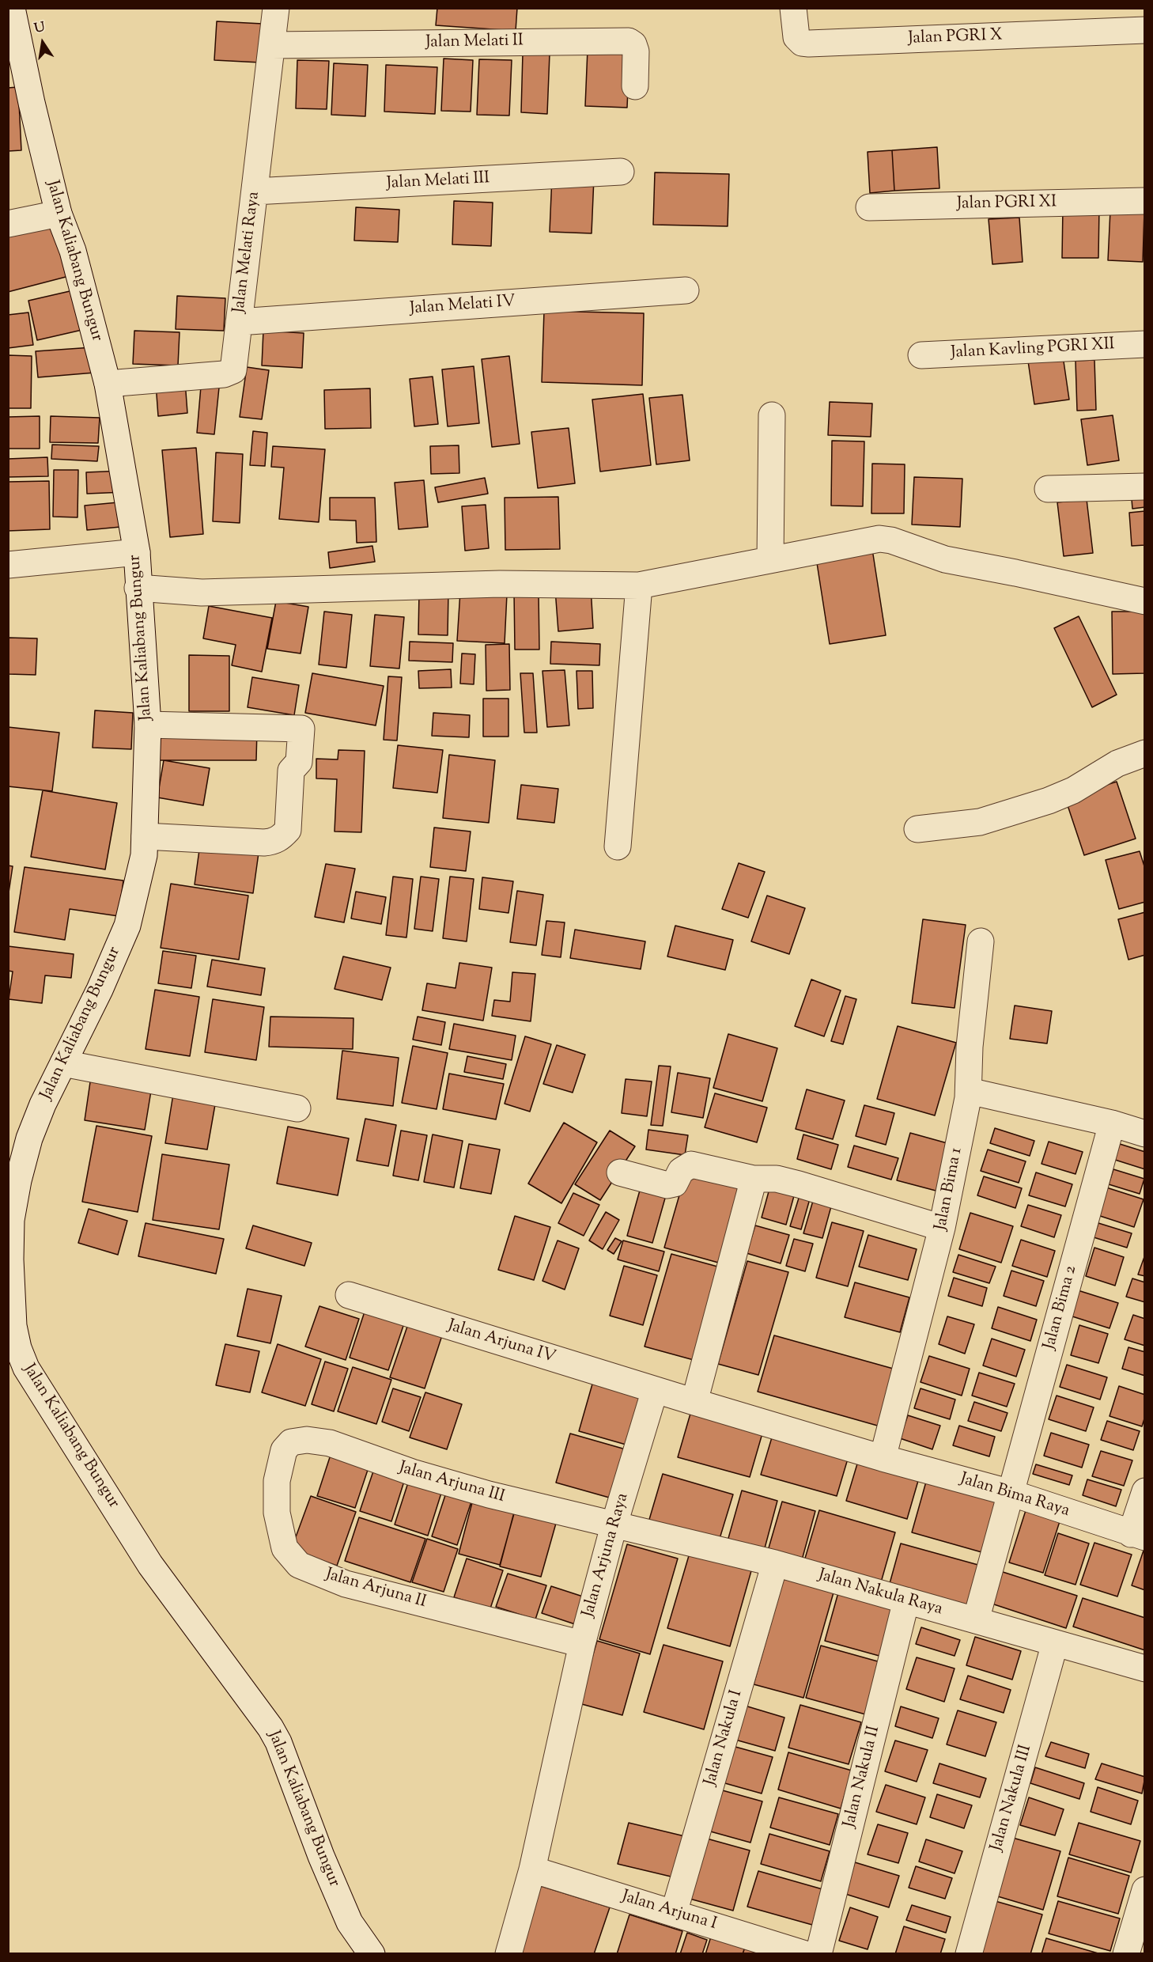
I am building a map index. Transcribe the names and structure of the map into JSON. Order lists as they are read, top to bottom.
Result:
{
  "streets": {
    "street": [
      "Jalan PGRI X",
      "Jalan Melati II",
      "Jalan Melati III",
      "Jalan PGRI XI",
      "Jalan Melati Raya",
      "Jalan Kaliabang Bungur",
      "Jalan Melati IV",
      "Jalan Kavling PGRI XII",
      "Jalan Bima 1",
      "Jalan Bima 2",
      "Jalan Arjuna IV",
      "Jalan Arjuna III",
      "Jalan Bima Raya",
      "Jalan Arjuna Raya",
      "Jalan Arjuna II",
      "Jalan Nakula Raya",
      "Jalan Nakula I",
      "Jalan Nakula II",
      "Jalan Nakula III",
      "Jalan Arjuna I"
    ]
  },
  "crossings": [
    ["Jalan Melati II", "Jalan Melati Raya"],
    ["Jalan Melati III", "Jalan Melati Raya"],
    ["Jalan Melati Raya", "Jalan Kaliabang Bungur"],
    ["Jalan Melati Raya", "Jalan Melati IV"],
    ["Jalan Bima 1", "Jalan Bima Raya"],
    ["Jalan Bima 2", "Jalan Bima Raya"],
    ["Jalan Bima 2", "Jalan Nakula Raya"],
    ["Jalan Arjuna IV", "Jalan Arjuna Raya"],
    ["Jalan Arjuna III", "Jalan Arjuna Raya"],
    ["Jalan Arjuna III", "Jalan Arjuna II"],
    ["Jalan Arjuna III", "Jalan Nakula Raya"],
    ["Jalan Arjuna Raya", "Jalan Arjuna II"],
    ["Jalan Arjuna Raya", "Jalan Nakula Raya"],
    ["Jalan Arjuna Raya", "Jalan Arjuna I"],
    ["Jalan Nakula Raya", "Jalan Nakula I"],
    ["Jalan Nakula Raya", "Jalan Nakula II"],
    ["Jalan Nakula Raya", "Jalan Nakula III"],
    ["Jalan Nakula I", "Jalan Arjuna I"]
  ],
  "north": "top"
}
